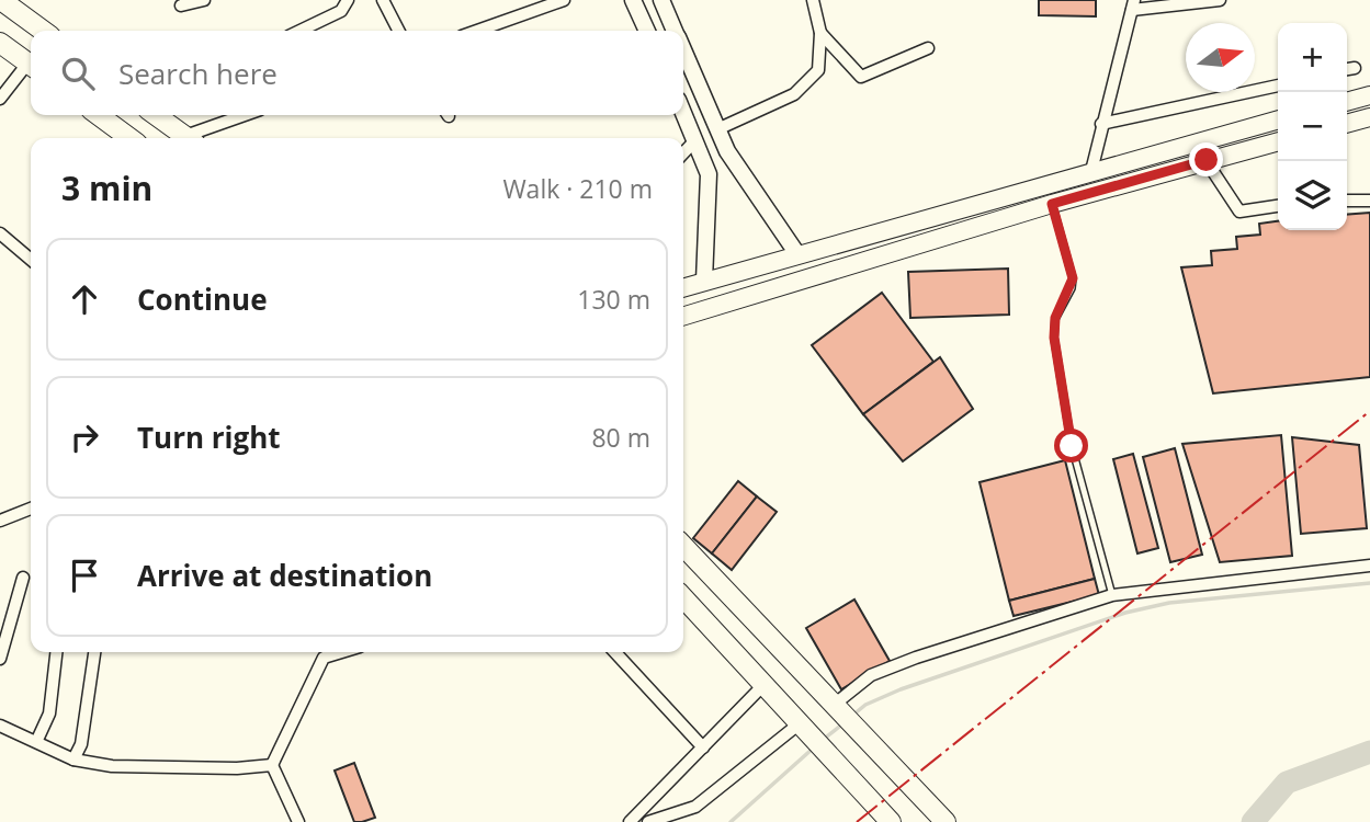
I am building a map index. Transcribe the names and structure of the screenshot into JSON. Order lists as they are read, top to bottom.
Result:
{
  "north": "right",
  "page": {
    "map_buttons": ["+", "−"],
    "search": "Search here",
    "heading": ["3 min", "Walk · 210 m"],
    "list": [
      ["Continue", "130 m"],
      ["Turn right", "80 m"],
      "Arrive at destination"
    ]
  }
}
